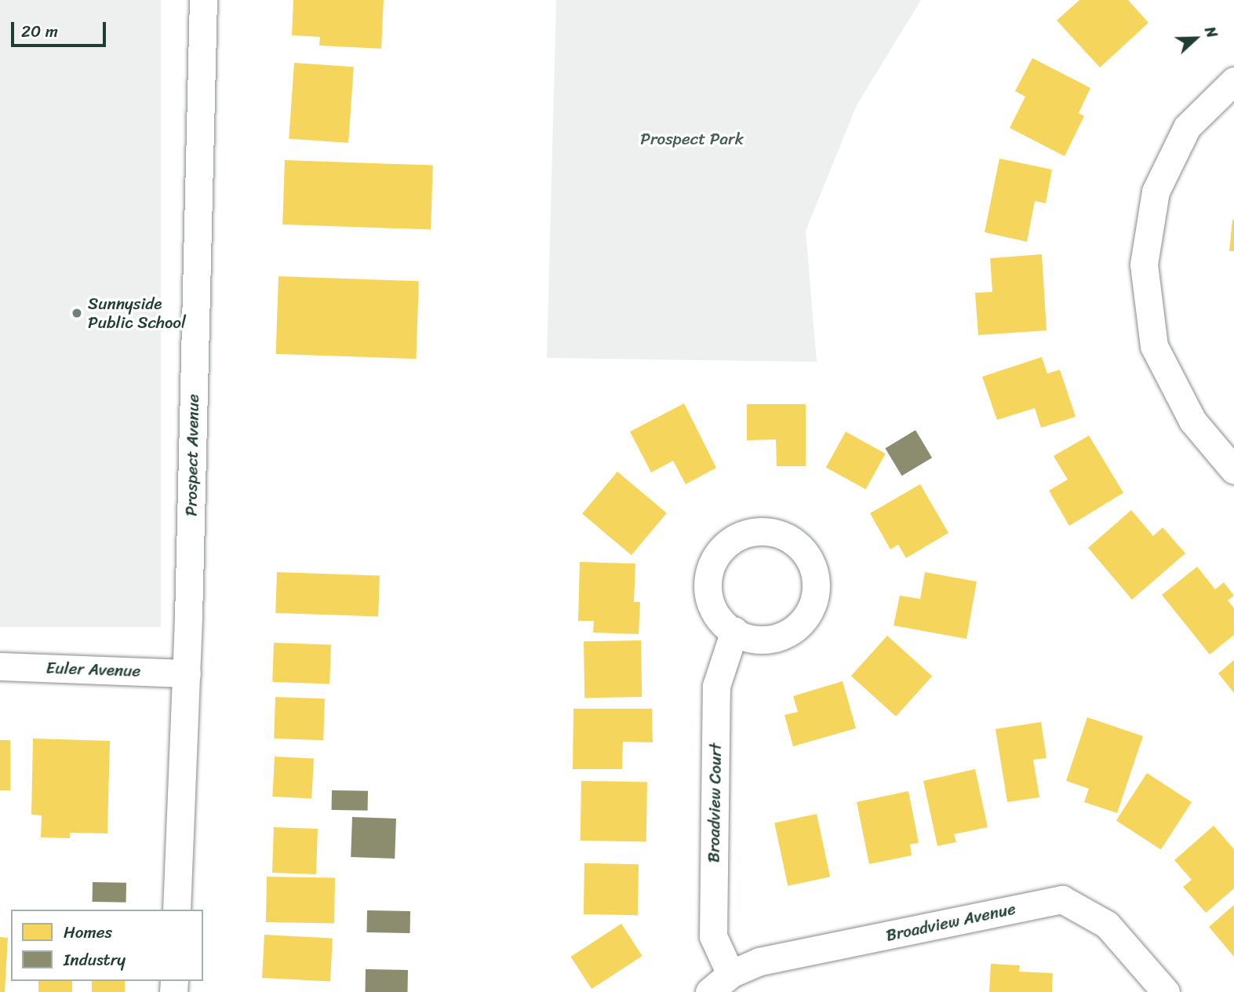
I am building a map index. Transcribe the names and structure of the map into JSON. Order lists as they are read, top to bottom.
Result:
{
  "streets": {
    "street": [
      "Prospect Avenue",
      "Euler Avenue",
      "Broadview Court",
      "Broadview Avenue"
    ]
  },
  "crossings": [
    ["Prospect Avenue", "Euler Avenue"],
    ["Broadview Court", "Broadview Avenue"]
  ],
  "parks": ["Prospect Park"],
  "places": ["Sunnyside Public School"],
  "legend": ["Homes", "Industry"],
  "scale_bar": "20 m",
  "north": "right"
}
